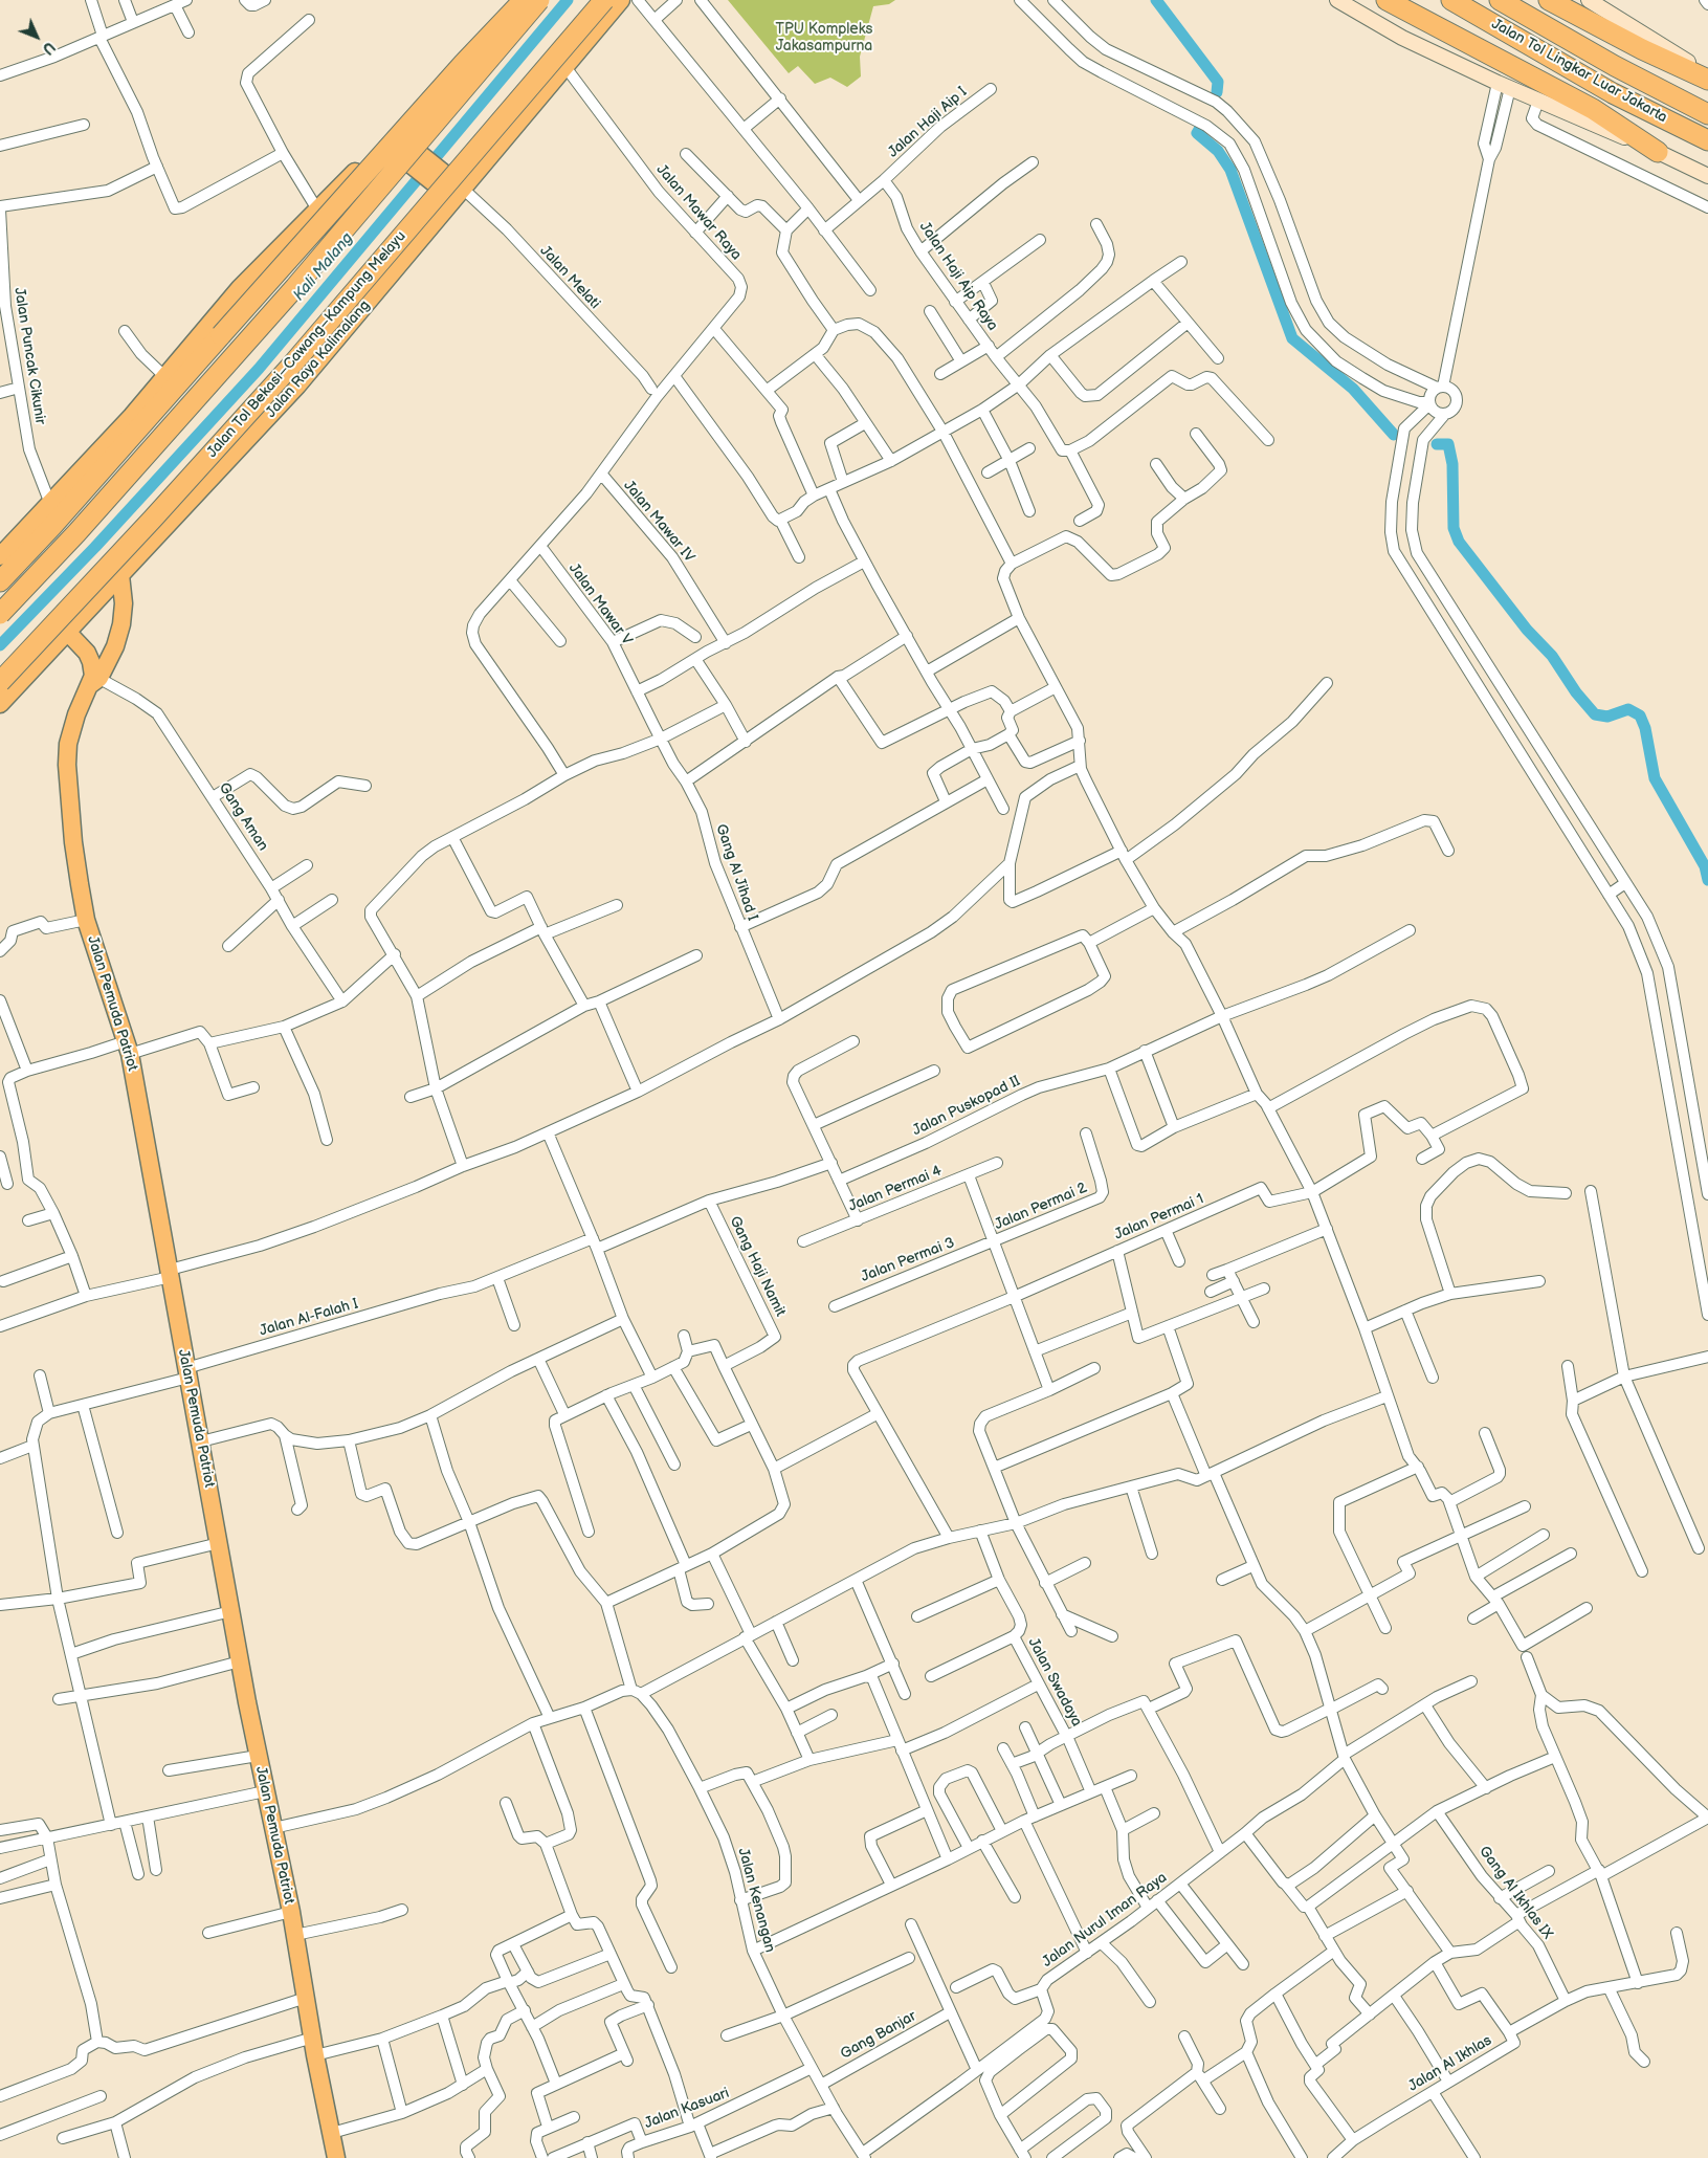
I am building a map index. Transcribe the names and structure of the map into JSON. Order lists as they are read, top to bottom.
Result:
{
  "streets": {
    "highway": ["Jalan Tol Lingkar Luar Jakarta", "Jalan Tol Bekasi–Cawang–Kampung Melayu"],
    "main road": ["Jalan Raya Kalimalang", "Jalan Pemuda Patriot"],
    "street": [
      "Jalan Haji Aip I",
      "Jalan Mawar Raya",
      "Jalan Haji Aip Raya",
      "Jalan Melati",
      "Jalan Puncak Cikunir",
      "Jalan Mawar IV",
      "Jalan Mawar V",
      "Gang Aman",
      "Gang Al Jihad I",
      "Jalan Puskopad II",
      "Jalan Permai 4",
      "Jalan Permai 2",
      "Jalan Permai 1",
      "Jalan Permai 3",
      "Gang Haji Namit",
      "Jalan Al-Falah I",
      "Jalan Swadaya",
      "Gang Al Ikhlas IX",
      "Jalan Kenangan",
      "Jalan Nurul Iman Raya",
      "Gang Banjar",
      "Jalan Al Ikhlas",
      "Jalan Kasuari"
    ]
  },
  "crossings": [
    ["Jalan Haji Aip I", "Jalan Haji Aip Raya"],
    ["Jalan Mawar Raya", "Jalan Raya Kalimalang"],
    ["Jalan Mawar Raya", "Jalan Mawar IV"],
    ["Jalan Mawar Raya", "Jalan Mawar V"],
    ["Jalan Melati", "Jalan Raya Kalimalang"],
    ["Jalan Raya Kalimalang", "Jalan Pemuda Patriot"],
    ["Jalan Mawar V", "Gang Al Jihad I"],
    ["Gang Aman", "Jalan Pemuda Patriot"],
    ["Jalan Pemuda Patriot", "Jalan Al-Falah I"],
    ["Jalan Permai 2", "Jalan Permai 3"],
    ["Gang Haji Namit", "Jalan Al-Falah I"],
    ["Gang Al Ikhlas IX", "Jalan Al Ikhlas"],
    ["Jalan Kenangan", "Jalan Nurul Iman Raya"],
    ["Jalan Kenangan", "Gang Banjar"],
    ["Jalan Kenangan", "Jalan Kasuari"]
  ],
  "water": ["Kali Malang"],
  "parks": ["TPU Kompleks Jakasampurna"],
  "north": "bottom right"
}
